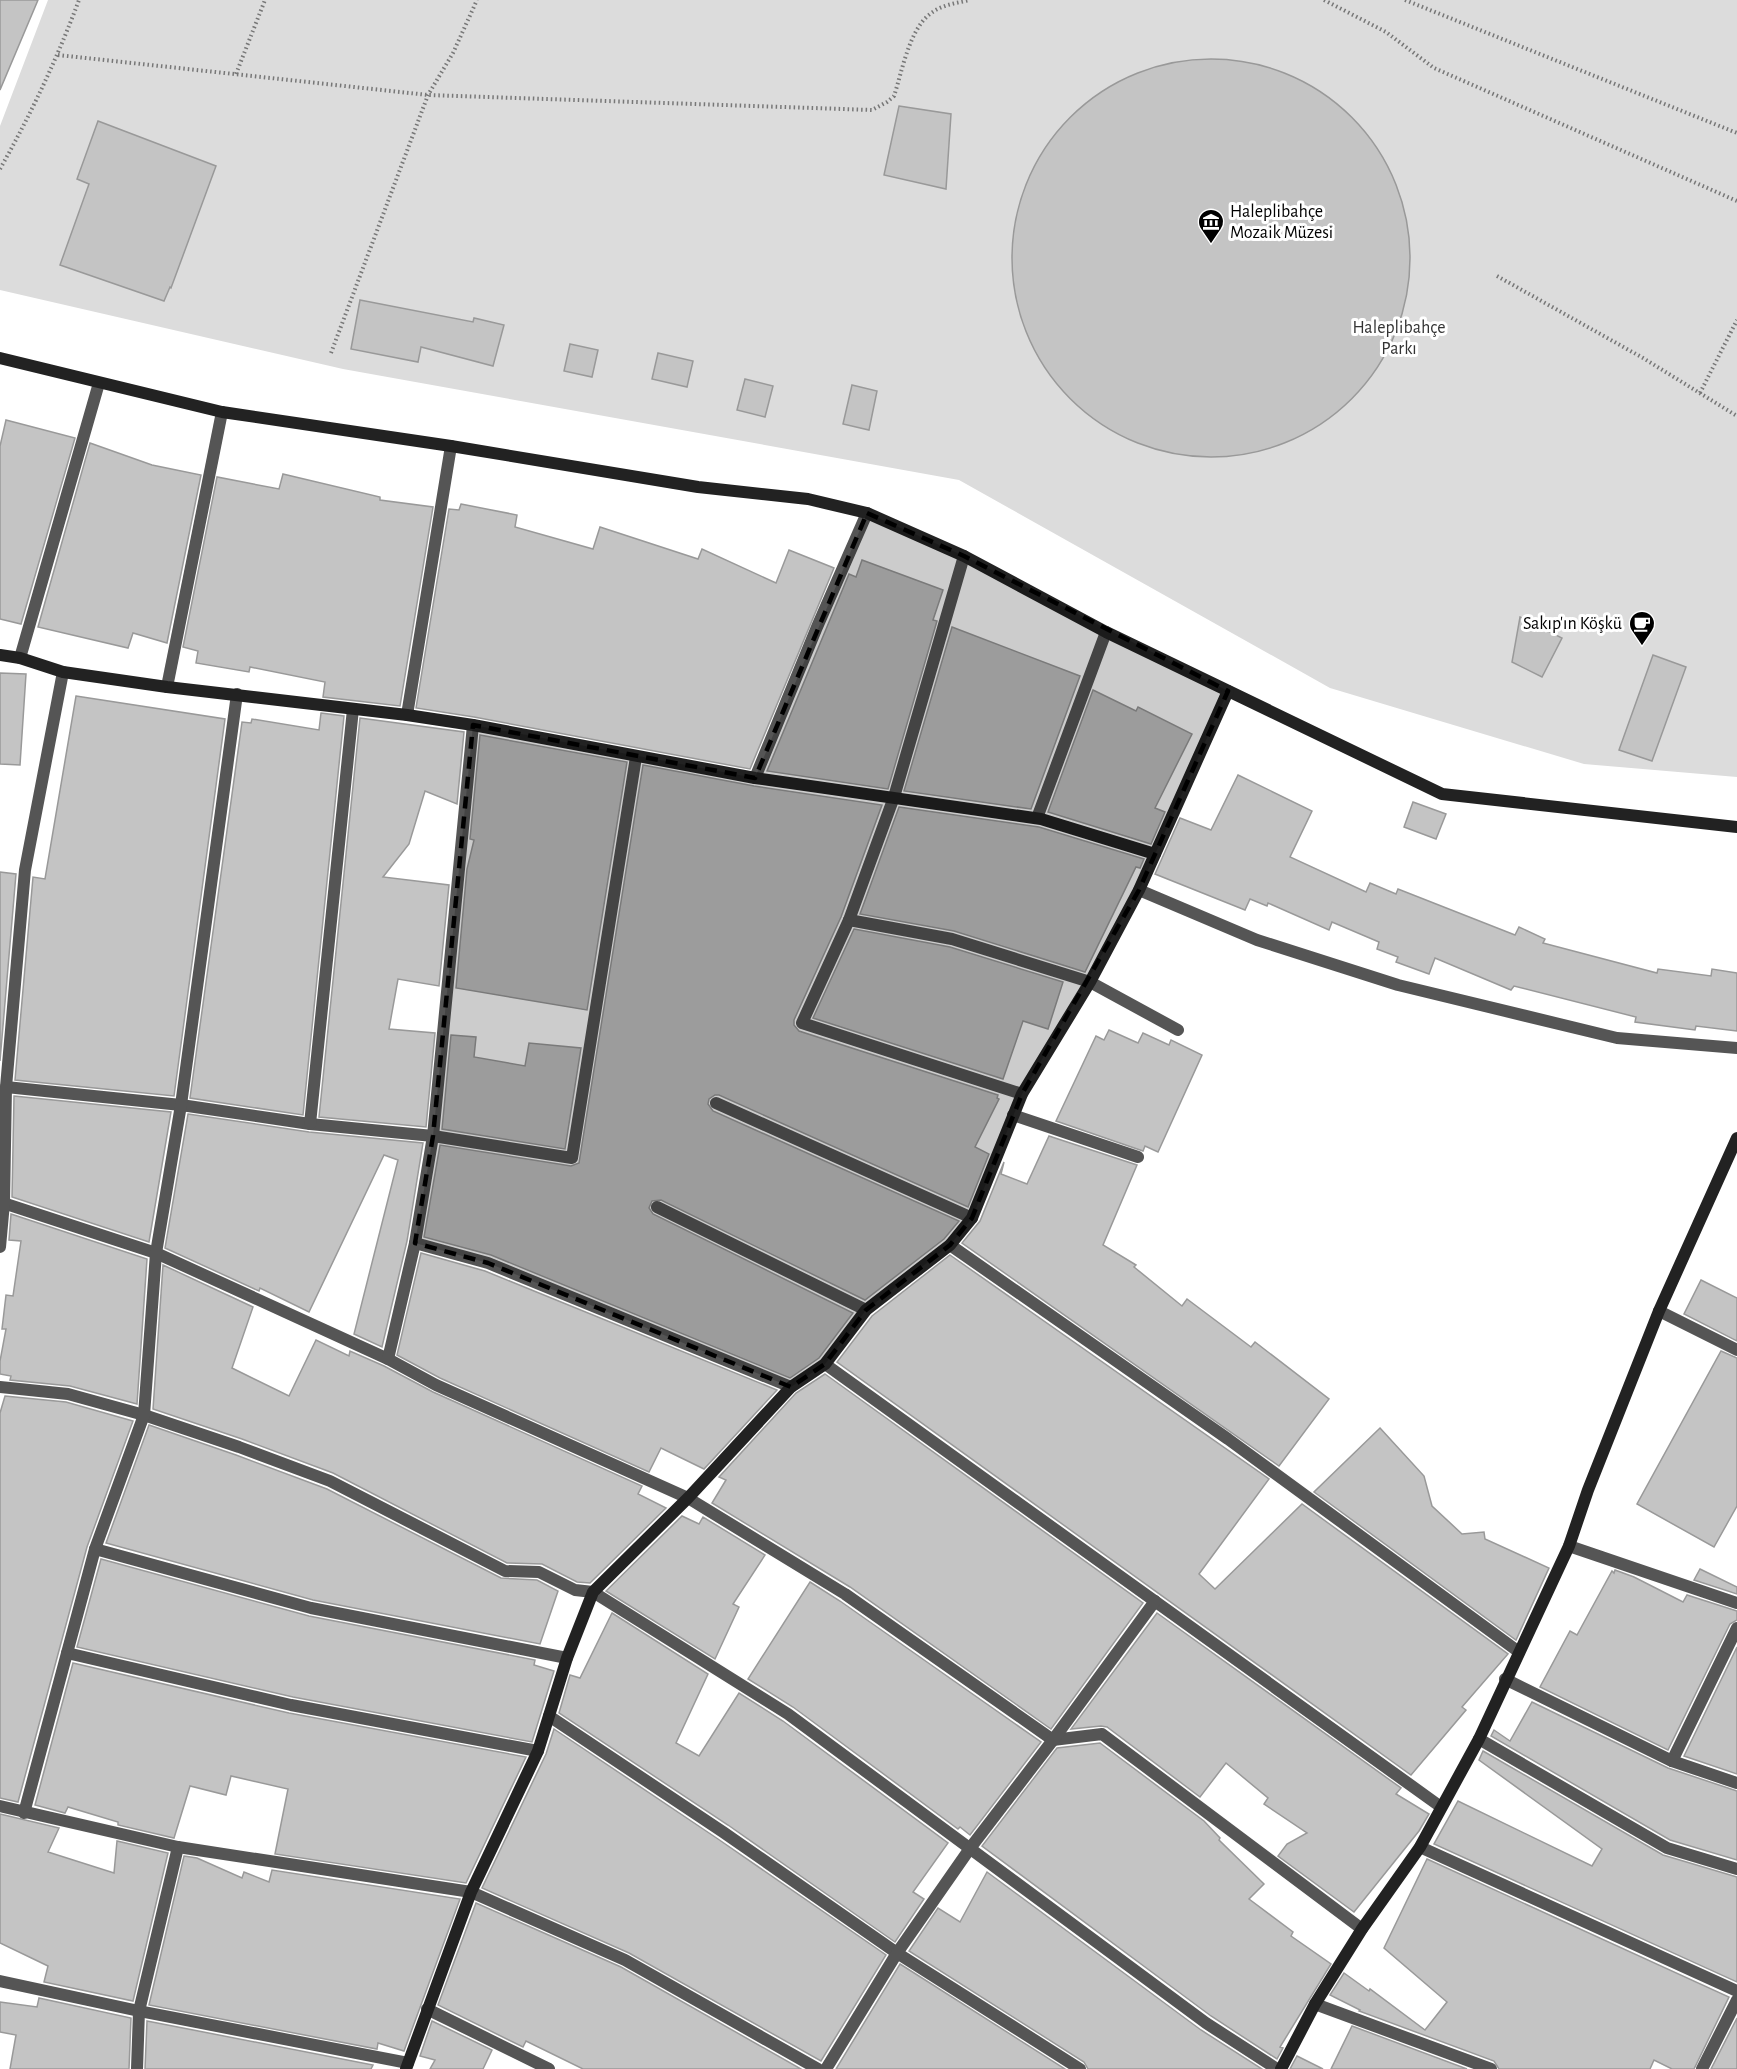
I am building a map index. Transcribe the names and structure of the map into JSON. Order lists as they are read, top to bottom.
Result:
{
  "parks": ["Haleplibahçe Parkı"],
  "places": {
    "museum": ["Haleplibahçe Mozaik Müzesi"],
    "cafe": ["Sakıp'ın Köşkü"]
  }
}
